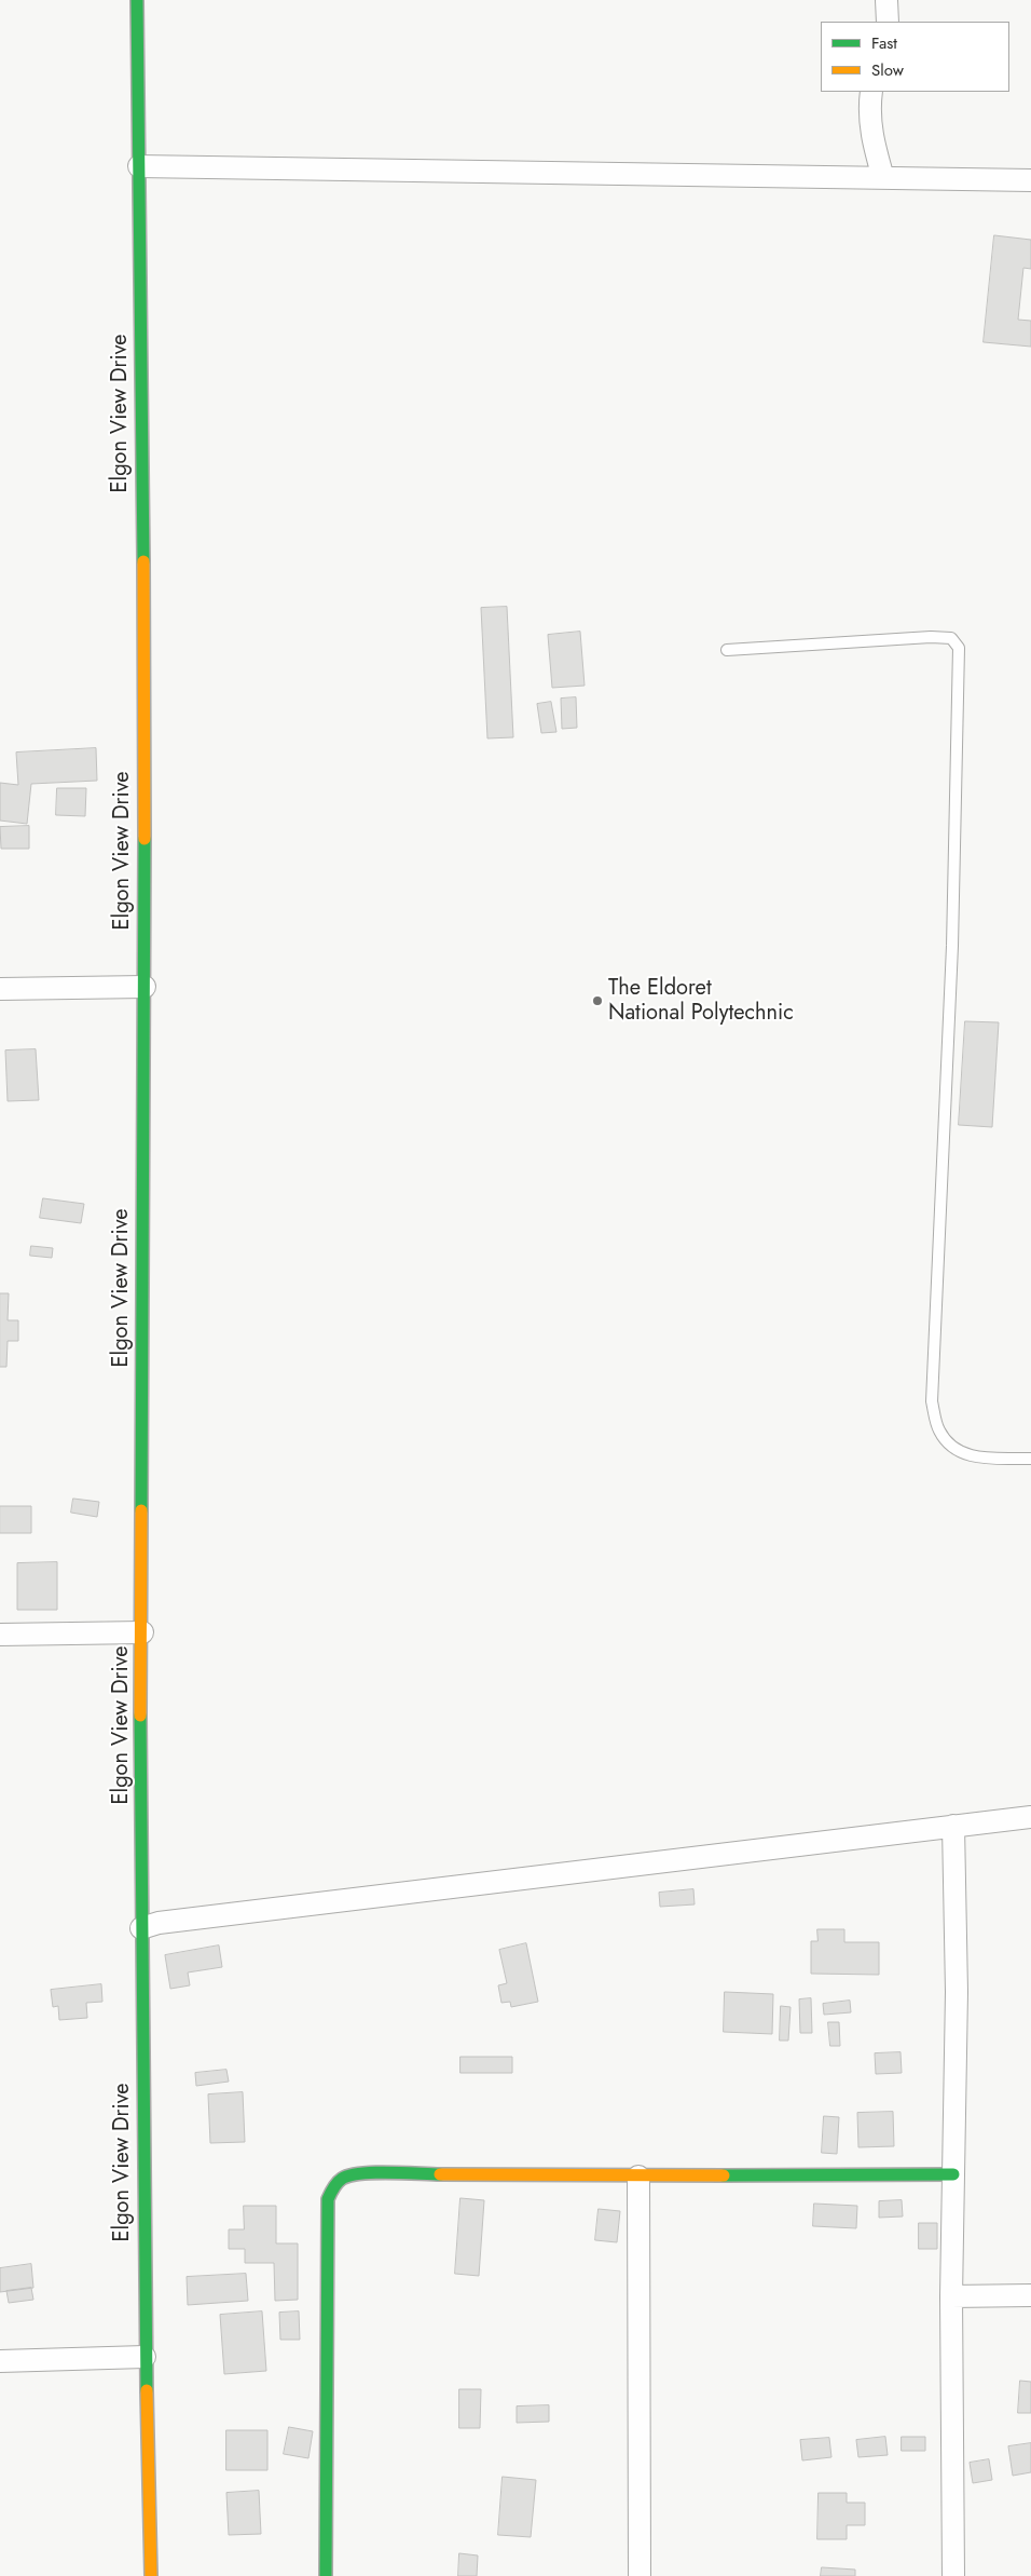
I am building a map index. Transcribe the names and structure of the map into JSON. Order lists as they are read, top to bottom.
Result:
{
  "streets": {
    "street": ["Elgon View Drive"]
  },
  "places": ["The Eldoret National Polytechnic"],
  "legend": ["Fast", "Slow"]
}
